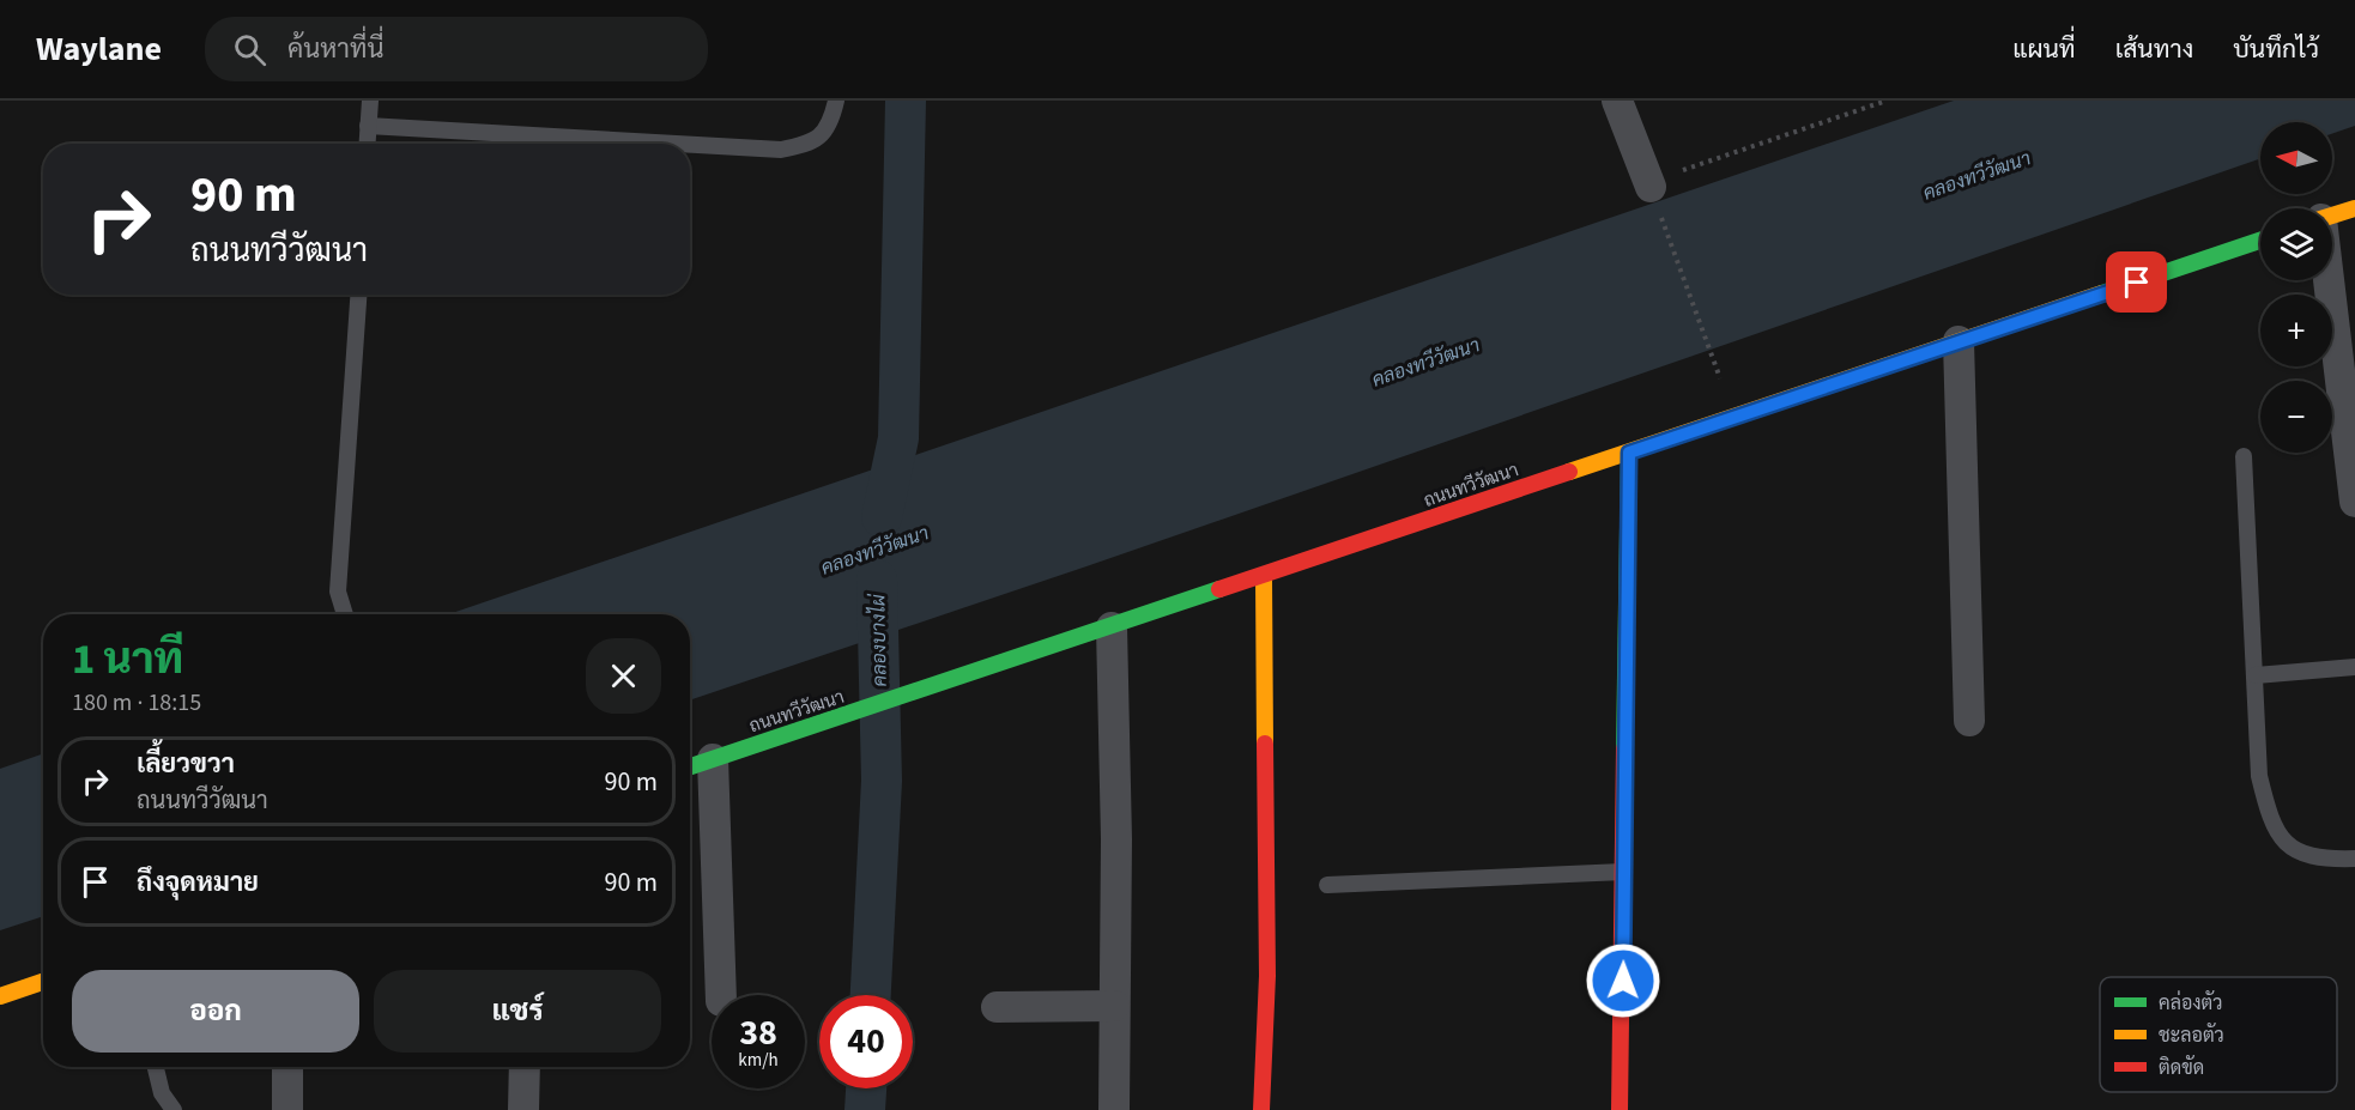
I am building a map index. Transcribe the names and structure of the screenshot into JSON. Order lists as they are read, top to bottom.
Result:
{
  "streets": {
    "main road": ["ถนนทวีวัฒนา"]
  },
  "water": ["คลองทวีวัฒนา", "คลองบางไผ่"],
  "legend": ["คล่องตัว", "ชะลอตัว", "ติดขัด"],
  "north": "left",
  "page": {
    "header": "Waylane",
    "search": "ค้นหาที่นี่",
    "nav": ["แผนที่", "เส้นทาง", "บันทึกไว้"],
    "map_buttons": ["+", "−"],
    "turn": ["90 m", "ถนนทวีวัฒนา"],
    "heading": ["1 นาที", "180 m · 18:15"],
    "list": [
      {
        "name": "เลี้ยวขวา",
        "note": "ถนนทวีวัฒนา",
        "value": "90 m"
      },
      {
        "name": "ถึงจุดหมาย",
        "value": "90 m"
      }
    ],
    "buttons": ["ออก", "แชร์"],
    "speed": "38 km/h",
    "limit": "40"
  }
}
